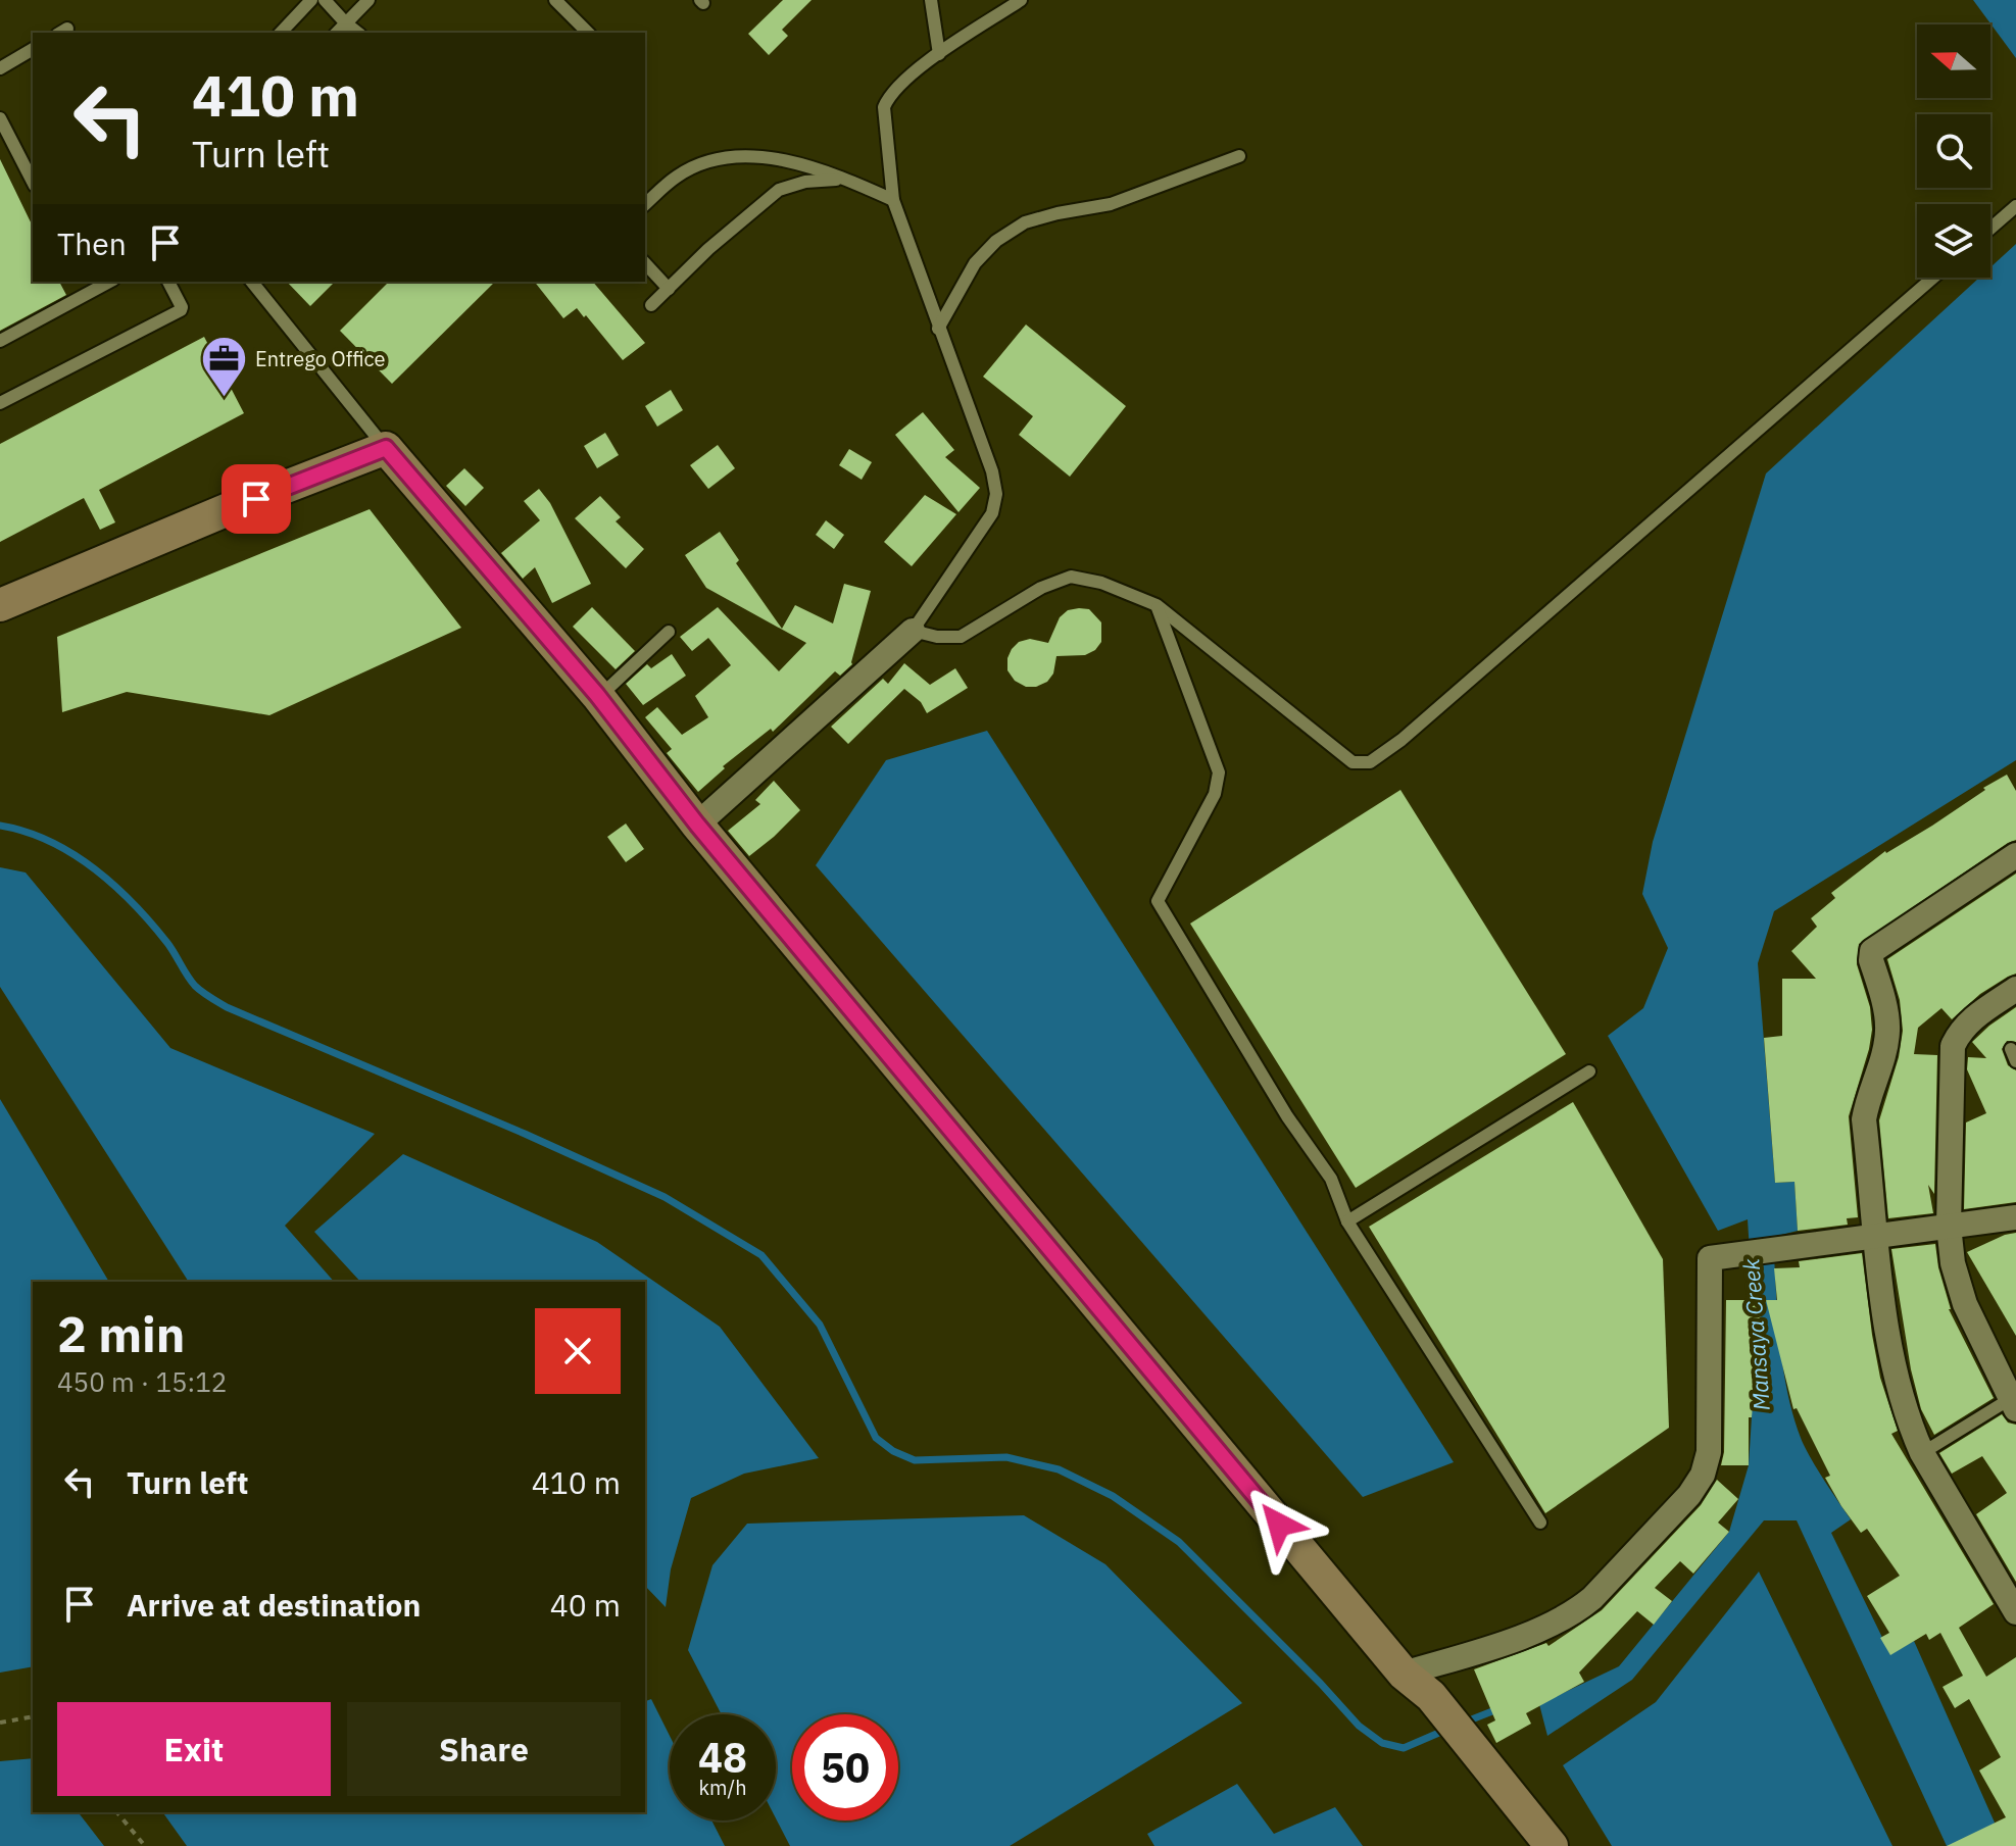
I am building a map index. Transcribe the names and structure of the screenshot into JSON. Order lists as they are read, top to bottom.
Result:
{
  "water": ["Mansaya Creek"],
  "places": {
    "office": ["Entrego Office"]
  },
  "north": "left",
  "page": {
    "turn": ["410 m", "Turn left"],
    "then": "Then",
    "heading": ["2 min", "450 m · 15:12"],
    "list": [
      {
        "name": "Turn left",
        "value": "410 m"
      },
      {
        "name": "Arrive at destination",
        "value": "40 m"
      }
    ],
    "buttons": ["Exit", "Share"],
    "speed": "48 km/h",
    "limit": "50"
  }
}
